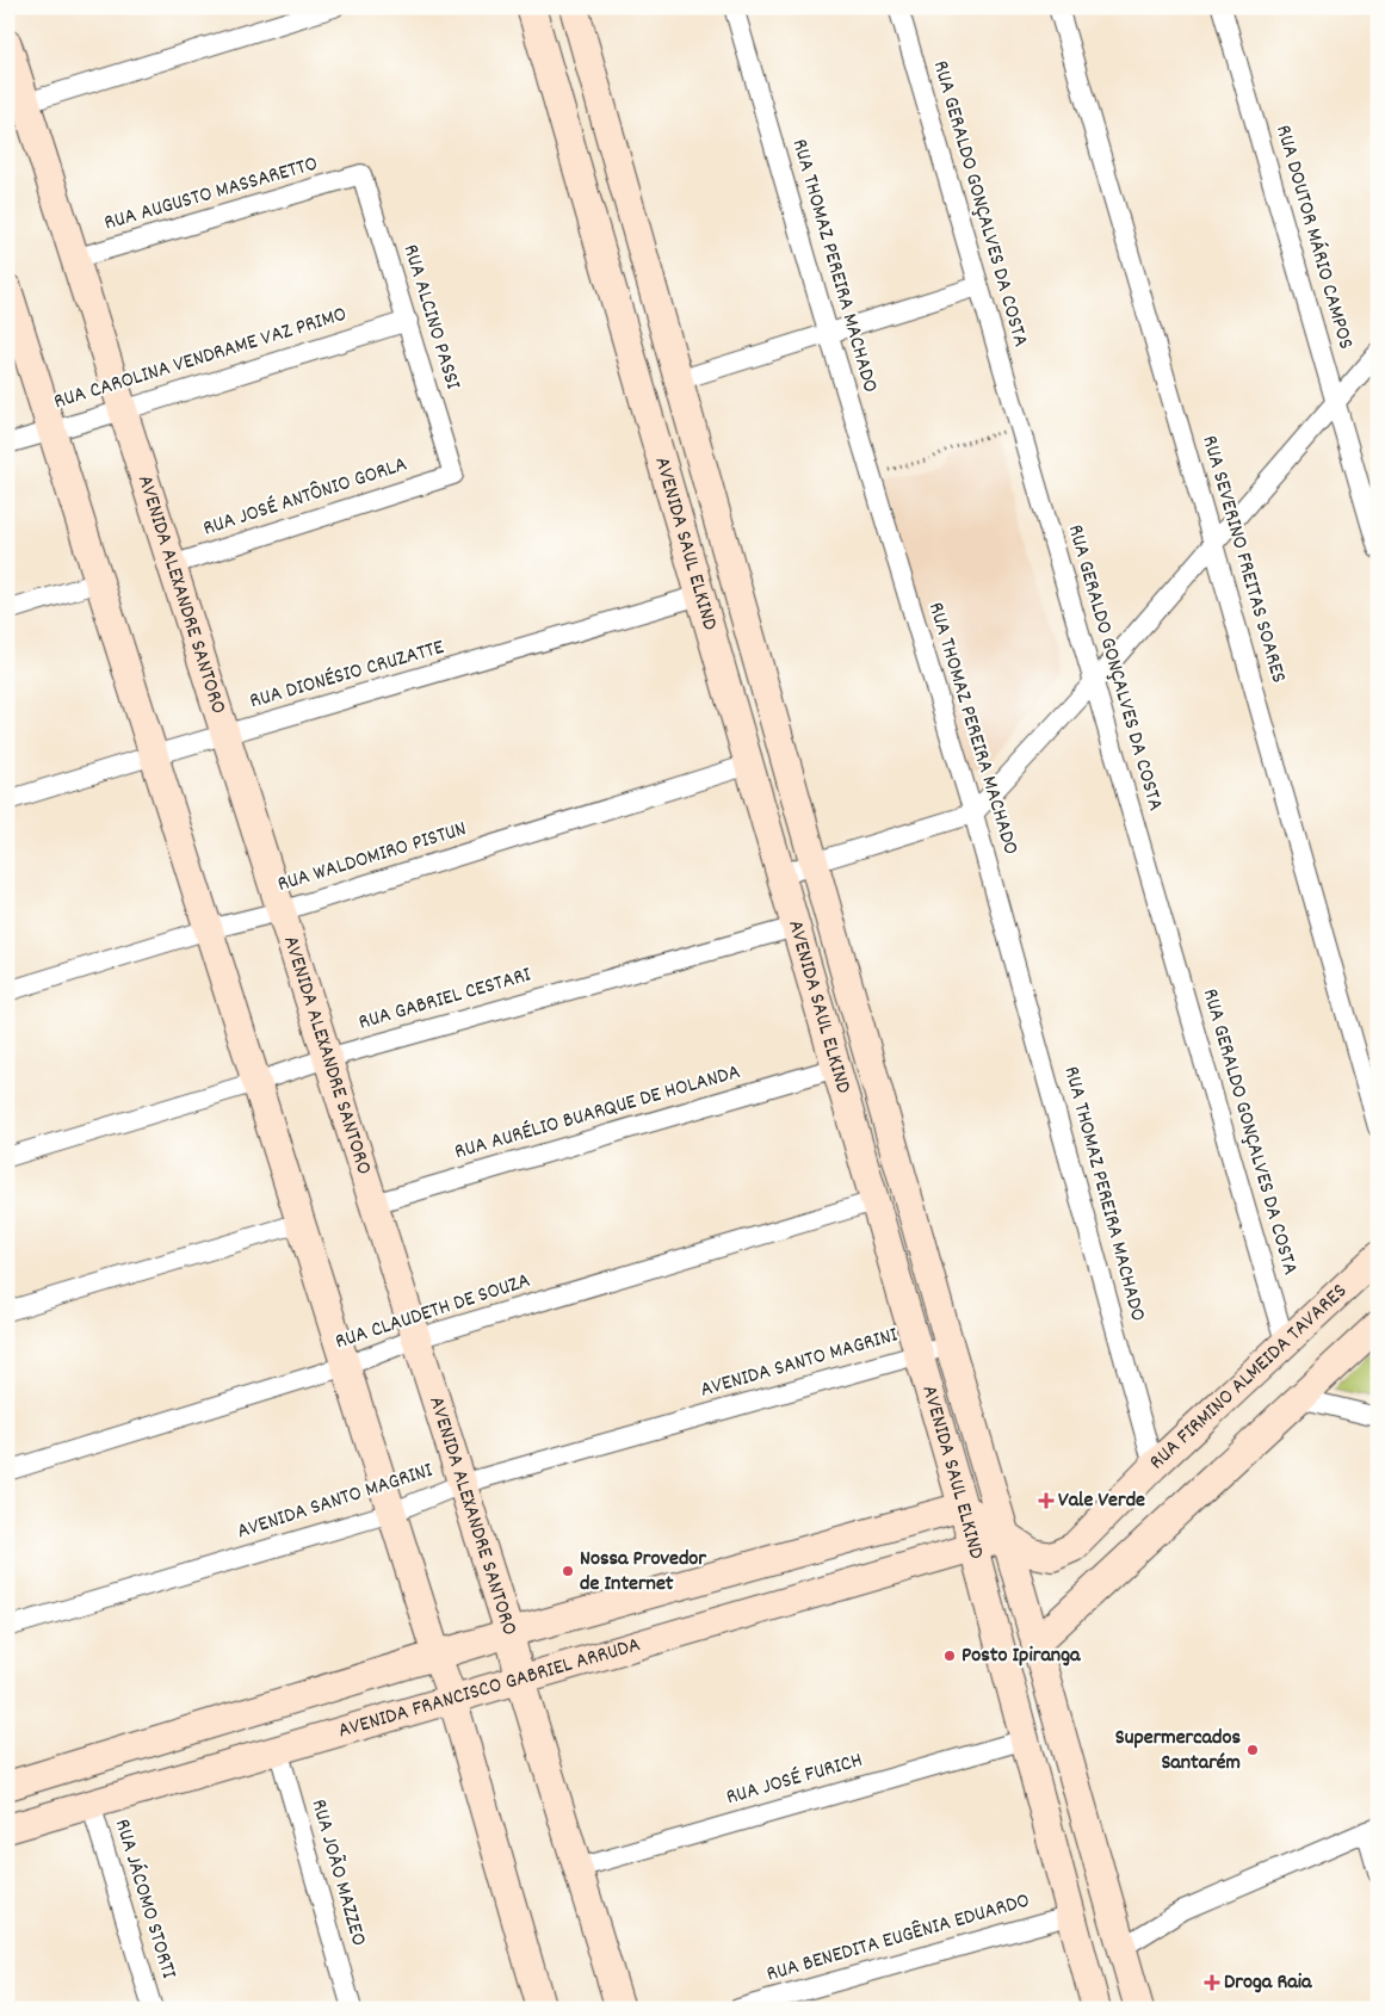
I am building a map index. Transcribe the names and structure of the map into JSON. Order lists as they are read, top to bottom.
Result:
{
  "streets": {
    "main road": [
      "AVENIDA SAUL ELKIND",
      "AVENIDA ALEXANDRE SANTORO",
      "RUA FIRMINO ALMEIDA TAVARES",
      "AVENIDA FRANCISCO GABRIEL ARRUDA"
    ],
    "street": [
      "RUA AUGUSTO MASSARETTO",
      "RUA GERALDO GONÇALVES DA COSTA",
      "RUA DOUTOR MÁRIO CAMPOS",
      "RUA THOMAZ PEREIRA MACHADO",
      "RUA ALCINO PASSI",
      "RUA CAROLINA VENDRAME VAZ PRIMO",
      "RUA JOSÉ ANTÔNIO GORLA",
      "RUA SEVERINO FREITAS SOARES",
      "RUA DIONÉSIO CRUZATTE",
      "RUA WALDOMIRO PISTUN",
      "RUA GABRIEL CESTARI",
      "RUA AURÉLIO BUARQUE DE HOLANDA",
      "RUA CLAUDETH DE SOUZA",
      "AVENIDA SANTO MAGRINI",
      "RUA JOSÉ FURICH",
      "RUA JOÃO MAZZEO",
      "RUA JÁCOMO STORTI",
      "RUA BENEDITA EUGÊNIA EDUARDO"
    ]
  },
  "crossings": [
    ["RUA AUGUSTO MASSARETTO", "RUA ALCINO PASSI"],
    ["RUA AUGUSTO MASSARETTO", "AVENIDA ALEXANDRE SANTORO"],
    ["RUA GERALDO GONÇALVES DA COSTA", "RUA FIRMINO ALMEIDA TAVARES"],
    ["RUA THOMAZ PEREIRA MACHADO", "RUA FIRMINO ALMEIDA TAVARES"],
    ["RUA ALCINO PASSI", "RUA CAROLINA VENDRAME VAZ PRIMO"],
    ["RUA ALCINO PASSI", "RUA JOSÉ ANTÔNIO GORLA"],
    ["RUA CAROLINA VENDRAME VAZ PRIMO", "AVENIDA ALEXANDRE SANTORO"],
    ["RUA JOSÉ ANTÔNIO GORLA", "AVENIDA ALEXANDRE SANTORO"],
    ["AVENIDA SAUL ELKIND", "RUA DIONÉSIO CRUZATTE"],
    ["AVENIDA SAUL ELKIND", "RUA WALDOMIRO PISTUN"],
    ["AVENIDA SAUL ELKIND", "RUA GABRIEL CESTARI"],
    ["AVENIDA SAUL ELKIND", "RUA AURÉLIO BUARQUE DE HOLANDA"],
    ["AVENIDA SAUL ELKIND", "RUA CLAUDETH DE SOUZA"],
    ["AVENIDA SAUL ELKIND", "AVENIDA SANTO MAGRINI"],
    ["AVENIDA SAUL ELKIND", "RUA FIRMINO ALMEIDA TAVARES"],
    ["AVENIDA SAUL ELKIND", "AVENIDA FRANCISCO GABRIEL ARRUDA"],
    ["AVENIDA SAUL ELKIND", "RUA JOSÉ FURICH"],
    ["AVENIDA SAUL ELKIND", "RUA BENEDITA EUGÊNIA EDUARDO"],
    ["AVENIDA ALEXANDRE SANTORO", "RUA DIONÉSIO CRUZATTE"],
    ["AVENIDA ALEXANDRE SANTORO", "RUA WALDOMIRO PISTUN"],
    ["AVENIDA ALEXANDRE SANTORO", "RUA GABRIEL CESTARI"],
    ["AVENIDA ALEXANDRE SANTORO", "RUA AURÉLIO BUARQUE DE HOLANDA"],
    ["AVENIDA ALEXANDRE SANTORO", "RUA CLAUDETH DE SOUZA"],
    ["AVENIDA ALEXANDRE SANTORO", "AVENIDA SANTO MAGRINI"],
    ["AVENIDA ALEXANDRE SANTORO", "AVENIDA FRANCISCO GABRIEL ARRUDA"],
    ["AVENIDA ALEXANDRE SANTORO", "RUA JOSÉ FURICH"],
    ["RUA FIRMINO ALMEIDA TAVARES", "AVENIDA FRANCISCO GABRIEL ARRUDA"],
    ["AVENIDA FRANCISCO GABRIEL ARRUDA", "RUA JOÃO MAZZEO"],
    ["AVENIDA FRANCISCO GABRIEL ARRUDA", "RUA JÁCOMO STORTI"]
  ],
  "places": {
    "health": ["Vale Verde", "Droga Raia"],
    "other": ["Nossa Provedor de Internet", "Posto Ipiranga", "Supermercados Santarém"]
  }
}
